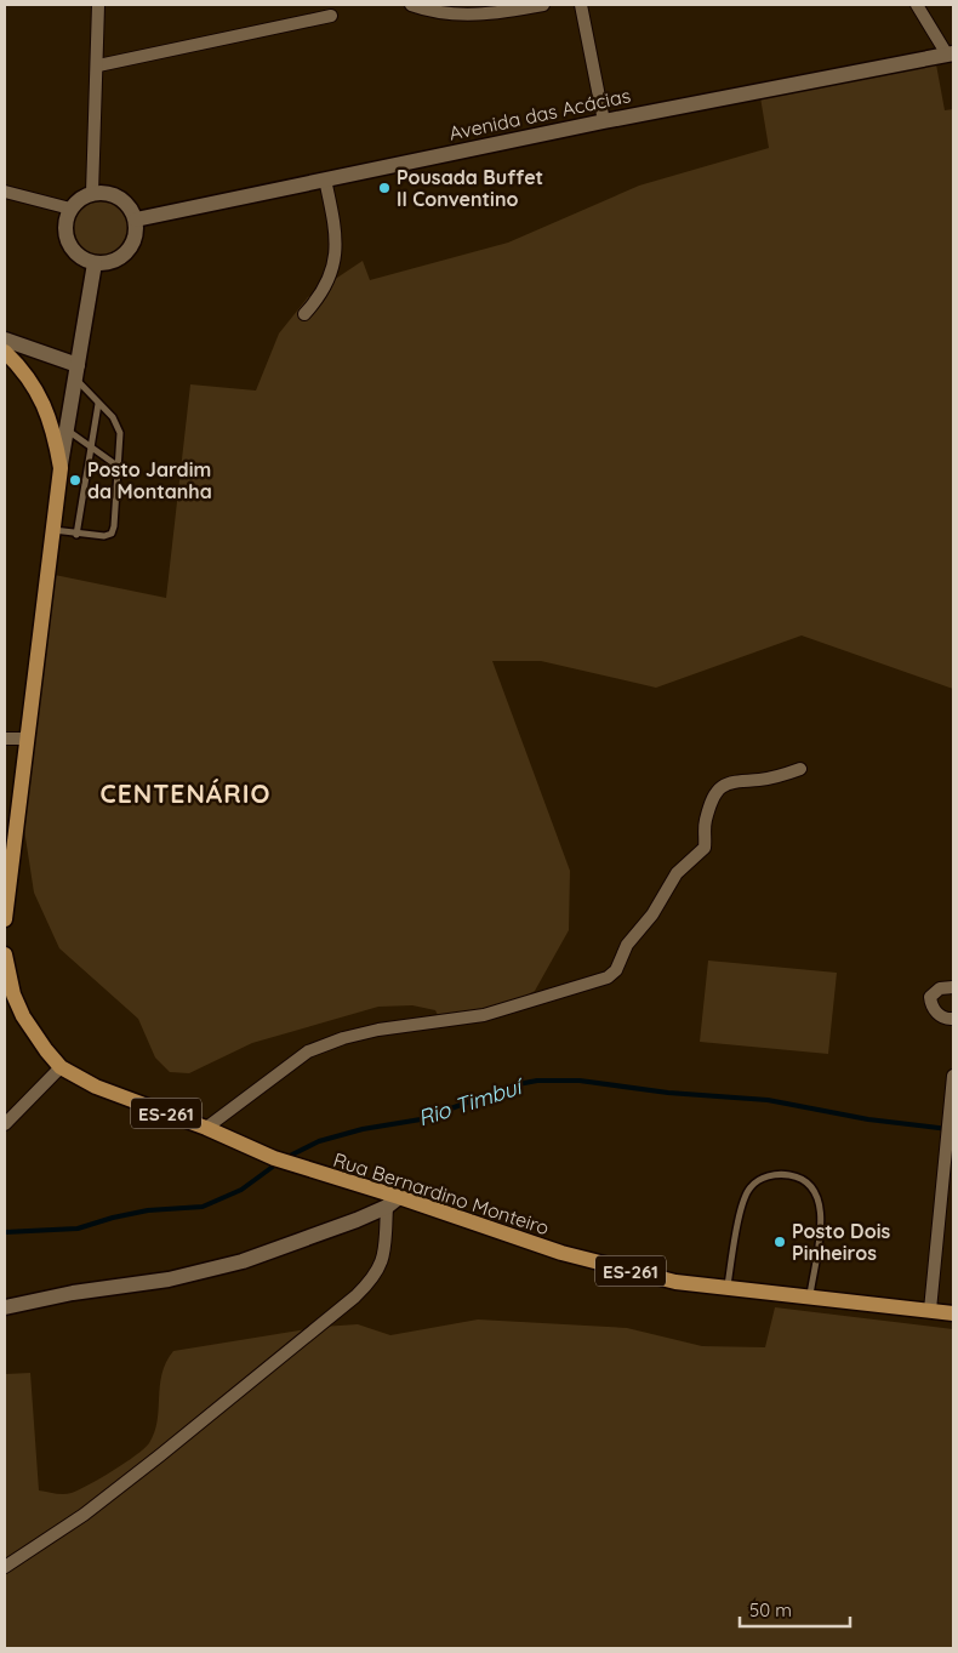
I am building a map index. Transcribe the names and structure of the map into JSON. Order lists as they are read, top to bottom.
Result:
{
  "streets": {
    "main road": ["ES-261", "Rua Bernardino Monteiro"],
    "street": ["Avenida das Acácias"]
  },
  "districts": ["CENTENÁRIO"],
  "water": ["Rio Timbuí"],
  "places": ["Pousada Buffet Il Conventino", "Posto Jardim da Montanha", "Posto Dois Pinheiros"],
  "scale_bar": "50 m"
}
